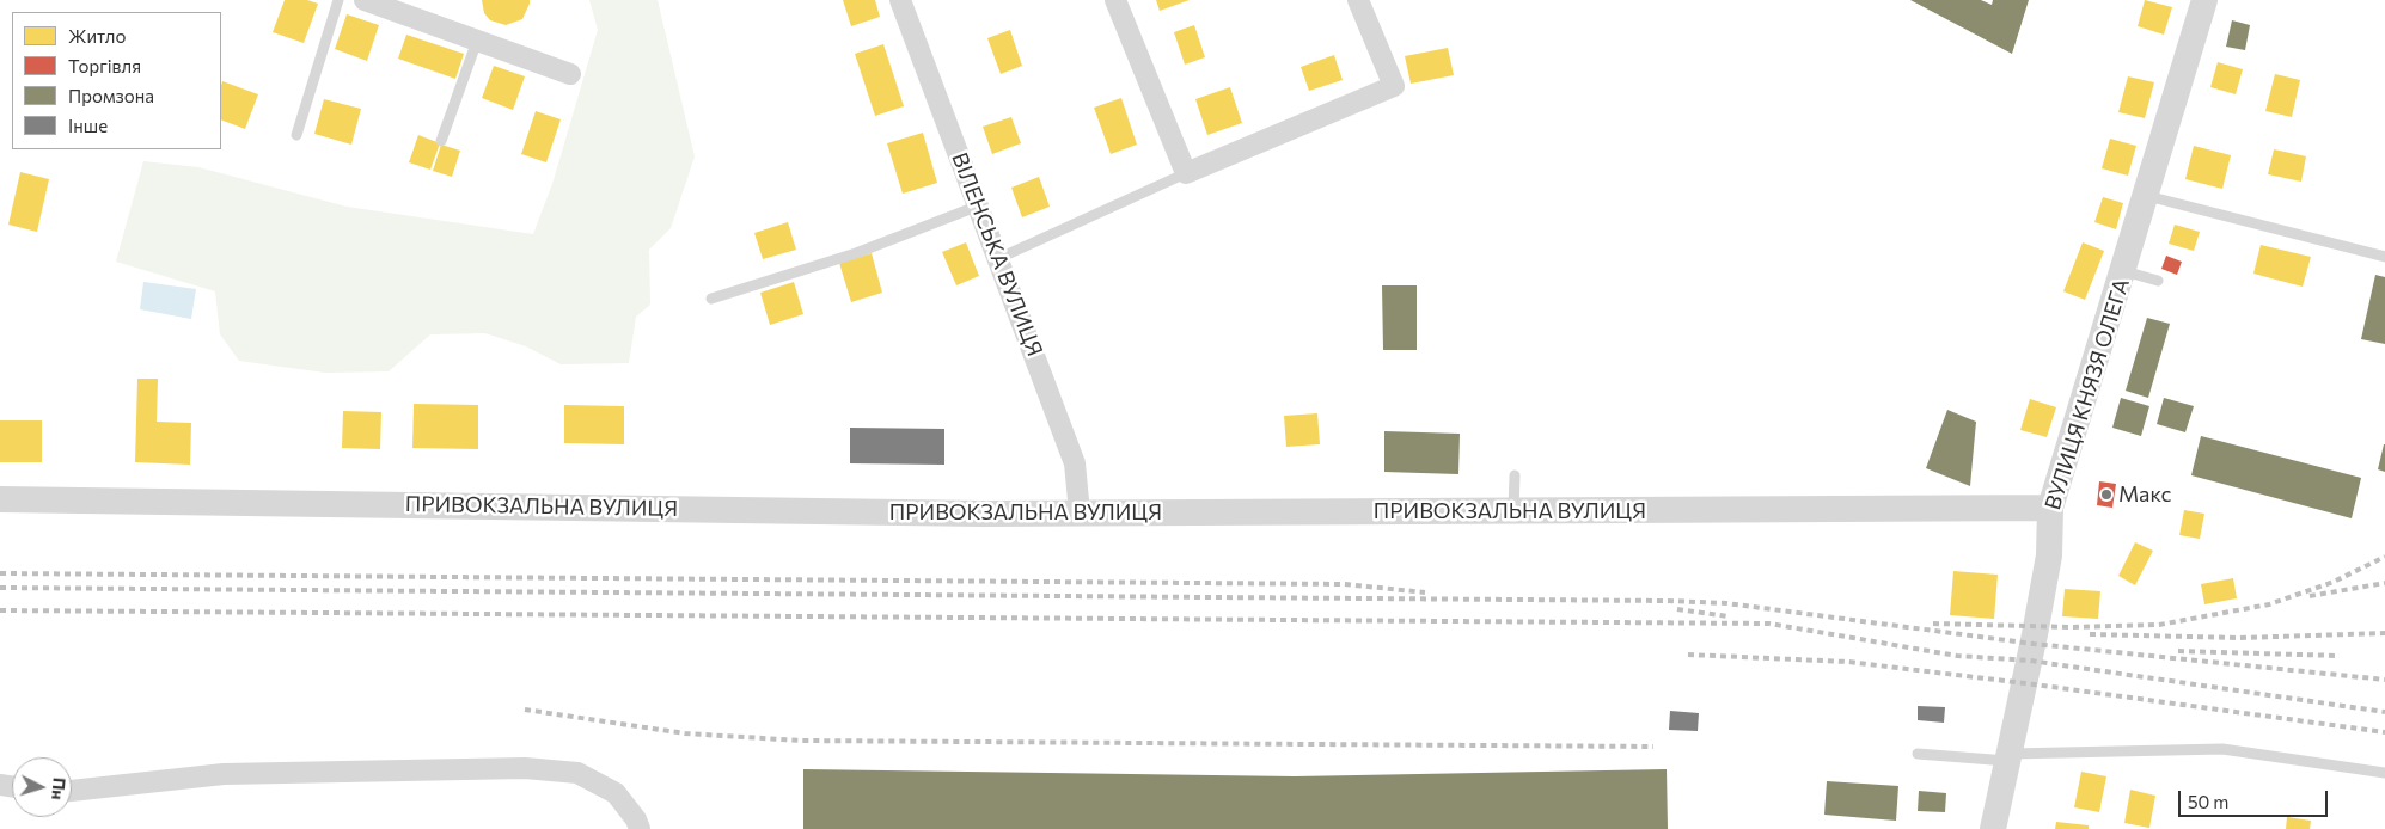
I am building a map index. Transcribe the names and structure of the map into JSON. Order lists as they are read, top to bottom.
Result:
{
  "streets": {
    "street": ["ВІЛЕНСЬКА ВУЛИЦЯ", "ВУЛИЦЯ КНЯЗЯ ОЛЕГА", "ПРИВОКЗАЛЬНА ВУЛИЦЯ"]
  },
  "crossings": [
    ["ВІЛЕНСЬКА ВУЛИЦЯ", "ПРИВОКЗАЛЬНА ВУЛИЦЯ"],
    ["ВУЛИЦЯ КНЯЗЯ ОЛЕГА", "ПРИВОКЗАЛЬНА ВУЛИЦЯ"]
  ],
  "places": ["Макс"],
  "legend": [
    "Житло",
    "Торгівля",
    "Промзона",
    "Інше"
  ],
  "scale_bar": "50 m",
  "north": "right"
}
